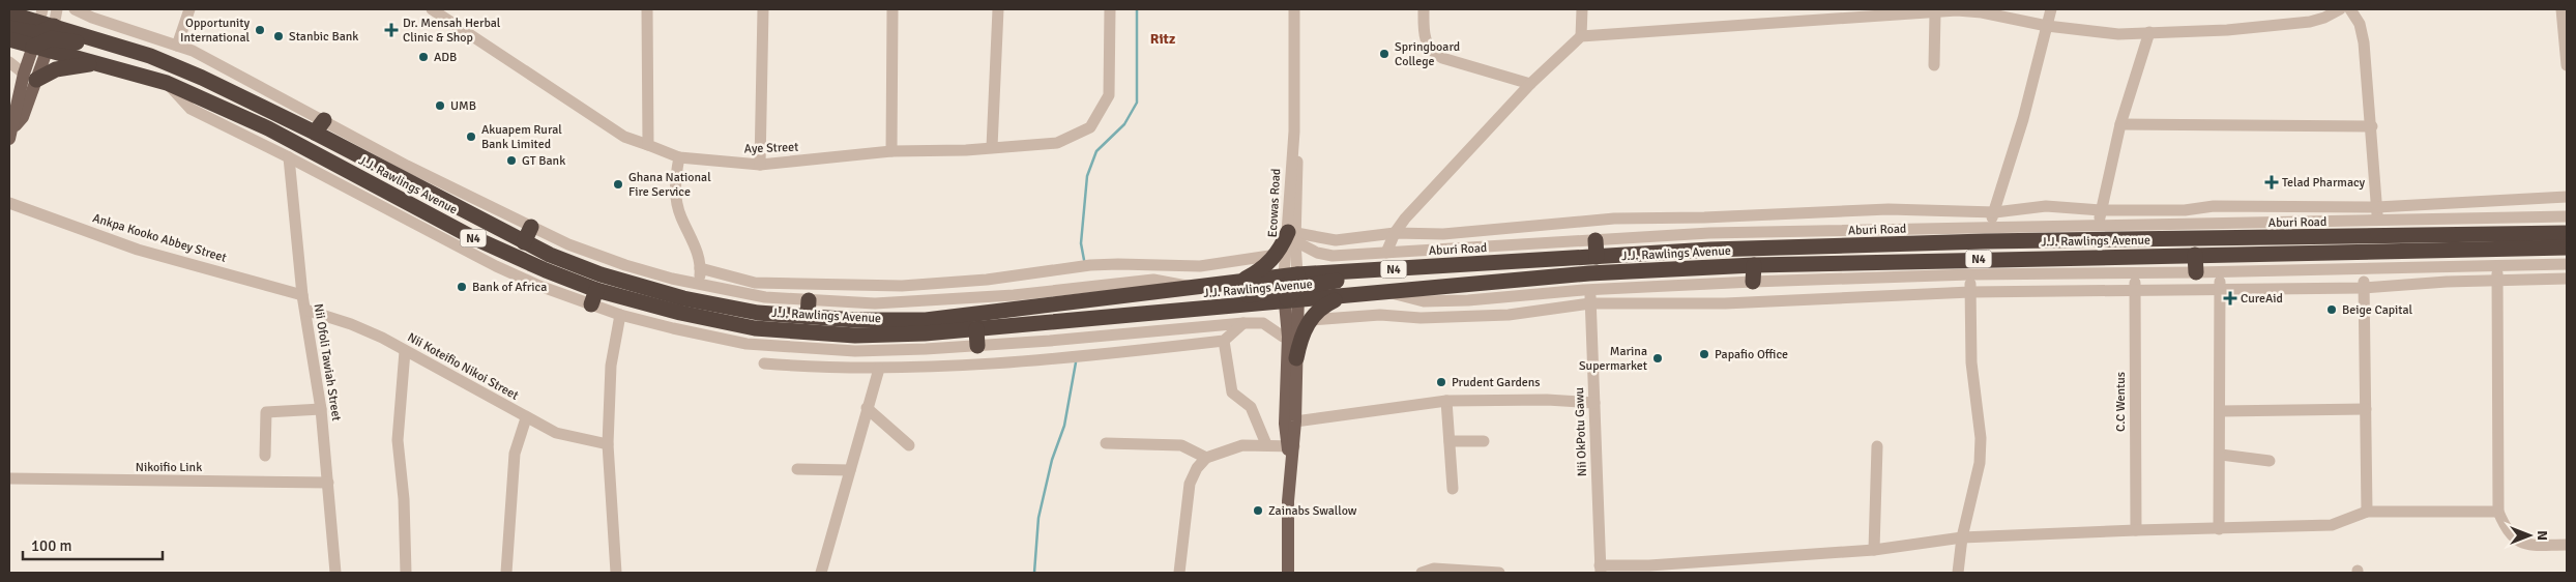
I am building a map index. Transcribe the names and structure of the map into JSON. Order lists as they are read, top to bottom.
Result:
{
  "streets": {
    "highway": ["J.J. Rawlings Avenue", "Aburi Road", "N4"],
    "street": [
      "Aye Street",
      "Ecowas Road",
      "Ankpa Kooko Abbey Street",
      "Nii Ofoli Tawiah Street",
      "Nii Koteifio Nikoi Street",
      "C.C Wentus",
      "Nii OkPotu Gawu",
      "Nikoifio Link"
    ]
  },
  "crossings": [
    ["J.J. Rawlings Avenue", "Ecowas Road"],
    ["J.J. Rawlings Avenue", "Aburi Road"],
    ["Ecowas Road", "Aburi Road"],
    ["Ankpa Kooko Abbey Street", "Nii Ofoli Tawiah Street"],
    ["Nii Ofoli Tawiah Street", "Nii Koteifio Nikoi Street"],
    ["Nii Ofoli Tawiah Street", "Nikoifio Link"]
  ],
  "districts": ["Ritz"],
  "places": {
    "other": [
      "Opportunity International",
      "Stanbic Bank",
      "Springboard College",
      "ADB",
      "UMB",
      "Akuapem Rural Bank Limited",
      "GT Bank",
      "Ghana National Fire Service",
      "Bank of Africa",
      "Beige Capital",
      "Papafio Office",
      "Marina Supermarket",
      "Prudent Gardens",
      "Zainabs Swallow"
    ],
    "health": ["Dr. Mensah Herbal Clinic & Shop", "Telad Pharmacy", "CureAid"]
  },
  "scale_bar": "100 m",
  "north": "right"
}
